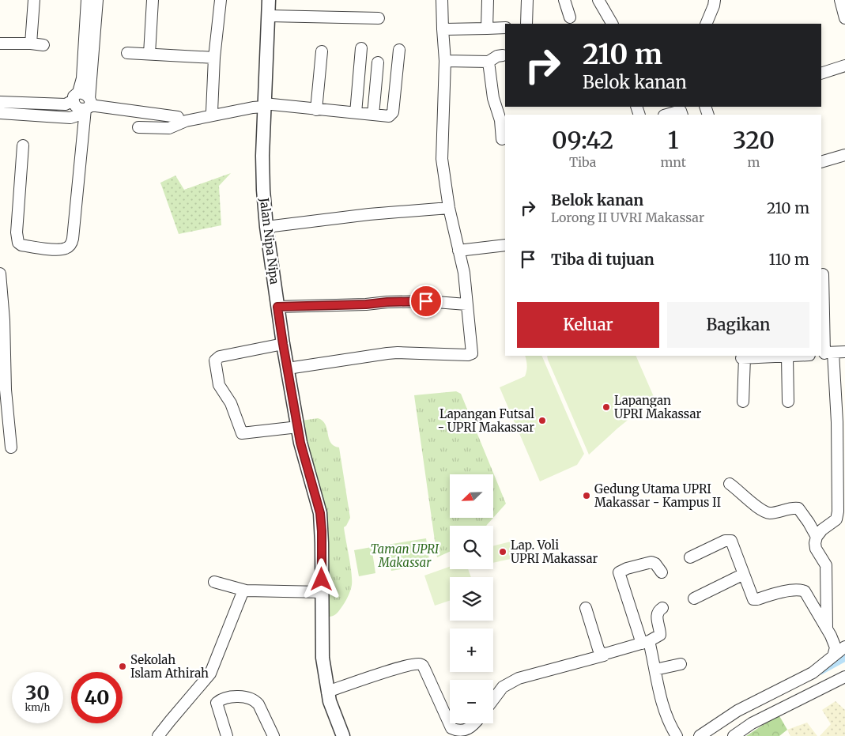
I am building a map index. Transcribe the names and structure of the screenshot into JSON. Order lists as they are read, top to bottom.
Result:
{
  "streets": {
    "street": ["Jalan Nipa Nipa"]
  },
  "parks": ["Taman UPRI Makassar"],
  "places": [
    "Lapangan UPRI Makassar",
    "Lapangan Futsal - UPRI Makassar",
    "Gedung Utama UPRI Makassar - Kampus II",
    "Lap. Voli UPRI Makassar",
    "Sekolah Islam Athirah"
  ],
  "north": "bottom left",
  "page": {
    "turn": ["210 m", "Belok kanan"],
    "eta": [
      "09:42",
      "Tiba",
      "1",
      "mnt",
      "320",
      "m"
    ],
    "list": [
      {
        "name": "Belok kanan",
        "note": "Lorong II UVRI Makassar",
        "value": "210 m"
      },
      {
        "name": "Tiba di tujuan",
        "value": "110 m"
      }
    ],
    "buttons": ["Keluar", "Bagikan"],
    "map_buttons": ["+", "−"],
    "speed": "30 km/h",
    "limit": "40"
  }
}
